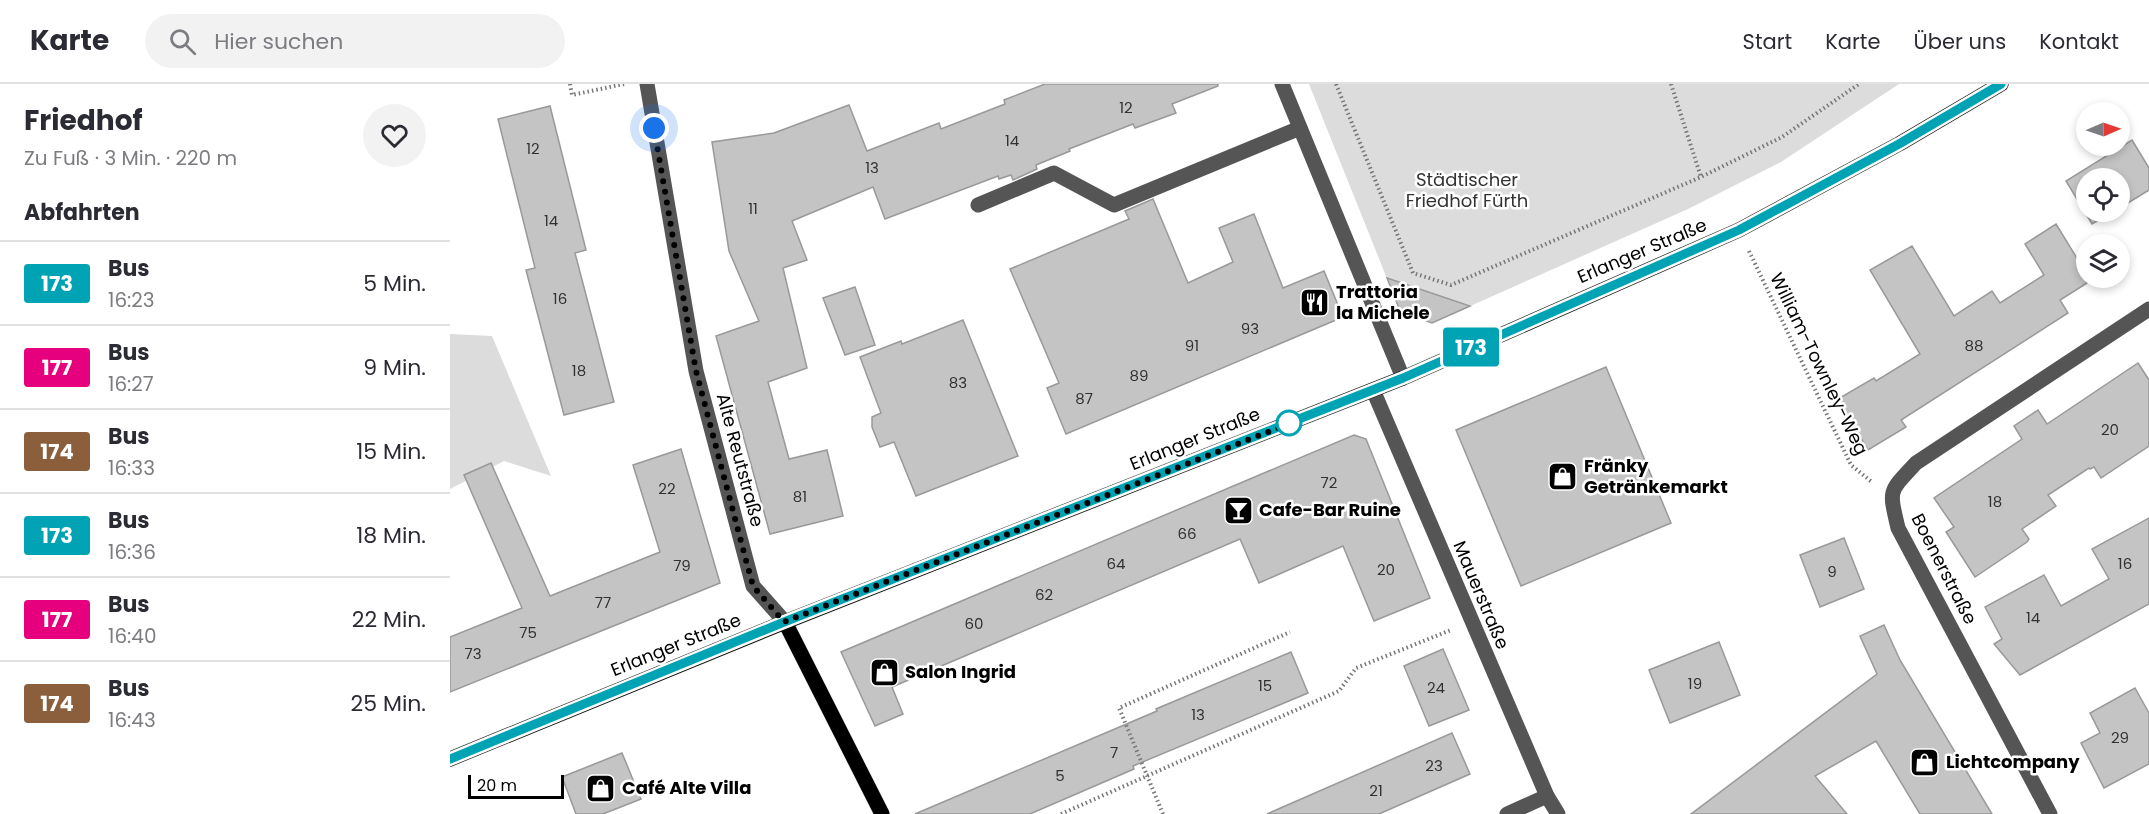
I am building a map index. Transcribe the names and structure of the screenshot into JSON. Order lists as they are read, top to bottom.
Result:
{
  "streets": {
    "main road": ["Erlanger Straße", "Alte Reutstraße"],
    "street": ["Boenerstraße", "Mauerstraße"],
    "path": ["William-Townley-Weg"]
  },
  "crossings": [
    ["Erlanger Straße", "William-Townley-Weg"],
    ["Erlanger Straße", "Alte Reutstraße"],
    ["Erlanger Straße", "Mauerstraße"],
    ["William-Townley-Weg", "Boenerstraße"]
  ],
  "parks": ["Städtischer Friedhof Fürth"],
  "places": {
    "restaurant": ["Trattoria la Michele"],
    "shop": [
      "Fränky Getränkemarkt",
      "Salon Ingrid",
      "Lichtcompany",
      "Café Alte Villa"
    ],
    "bar": ["Cafe-Bar Ruine"]
  },
  "lines": ["bus line 173"],
  "house_numbers": [
    "12",
    "14",
    "12",
    "13",
    "11",
    "14",
    "16",
    "93",
    "91",
    "88",
    "18",
    "89",
    "83",
    "87",
    "20",
    "72",
    "22",
    "81",
    "18",
    "66",
    "64",
    "16",
    "79",
    "20",
    "9",
    "62",
    "77",
    "14",
    "60",
    "75",
    "73",
    "19",
    "15",
    "24",
    "13",
    "29",
    "7",
    "23",
    "5",
    "21"
  ],
  "scale_bar": "20 m",
  "north": "right",
  "page": {
    "header": "Karte",
    "search": "Hier suchen",
    "nav": [
      "Start",
      "Karte",
      "Über uns",
      "Kontakt"
    ],
    "heading": [
      ["Friedhof", "Zu Fuß · 3 Min. · 220 m"],
      "Abfahrten"
    ],
    "on_map": "173",
    "list": [
      {
        "mark": "173",
        "name": "Bus",
        "note": "16:23",
        "value": "5 Min."
      },
      {
        "mark": "177",
        "name": "Bus",
        "note": "16:27",
        "value": "9 Min."
      },
      {
        "mark": "174",
        "name": "Bus",
        "note": "16:33",
        "value": "15 Min."
      },
      {
        "mark": "173",
        "name": "Bus",
        "note": "16:36",
        "value": "18 Min."
      },
      {
        "mark": "177",
        "name": "Bus",
        "note": "16:40",
        "value": "22 Min."
      },
      {
        "mark": "174",
        "name": "Bus",
        "note": "16:43",
        "value": "25 Min."
      }
    ],
    "scale": "20 m"
  }
}
